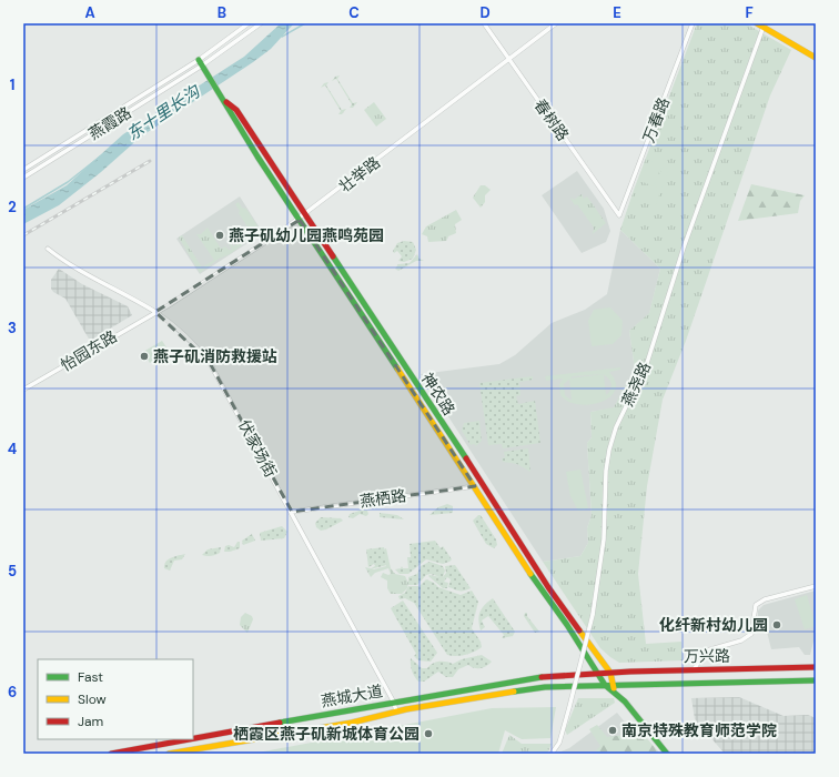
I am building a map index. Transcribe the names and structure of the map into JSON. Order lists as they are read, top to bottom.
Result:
{
  "streets": {
    "street": [
      "春树路",
      "万春路",
      "燕霞路",
      "壮举路",
      "怡园东路",
      "燕尧路",
      "神农路",
      "伏家场街",
      "燕栖路",
      "万兴路",
      "燕城大道"
    ]
  },
  "crossings": [
    ["春树路", "万春路"],
    ["春树路", "壮举路"],
    ["燕霞路", "神农路"],
    ["壮举路", "怡园东路"],
    ["壮举路", "神农路"],
    ["壮举路", "伏家场街"],
    ["怡园东路", "伏家场街"],
    ["神农路", "燕栖路"],
    ["神农路", "万兴路"],
    ["神农路", "燕城大道"],
    ["伏家场街", "燕栖路"],
    ["伏家场街", "燕城大道"],
    ["万兴路", "燕城大道"]
  ],
  "water": ["东十里长沟"],
  "places": [
    "燕子矶幼儿园燕鸣苑园",
    "燕子矶消防救援站",
    "化纤新村幼儿园",
    "南京特殊教育师范学院",
    "栖霞区燕子矶新城体育公园"
  ],
  "legend": ["Fast", "Slow", "Jam"],
  "grid": {
    "columns": [
      "A",
      "B",
      "C",
      "D",
      "E",
      "F"
    ],
    "rows": [
      "1",
      "2",
      "3",
      "4",
      "5",
      "6"
    ]
  }
}
